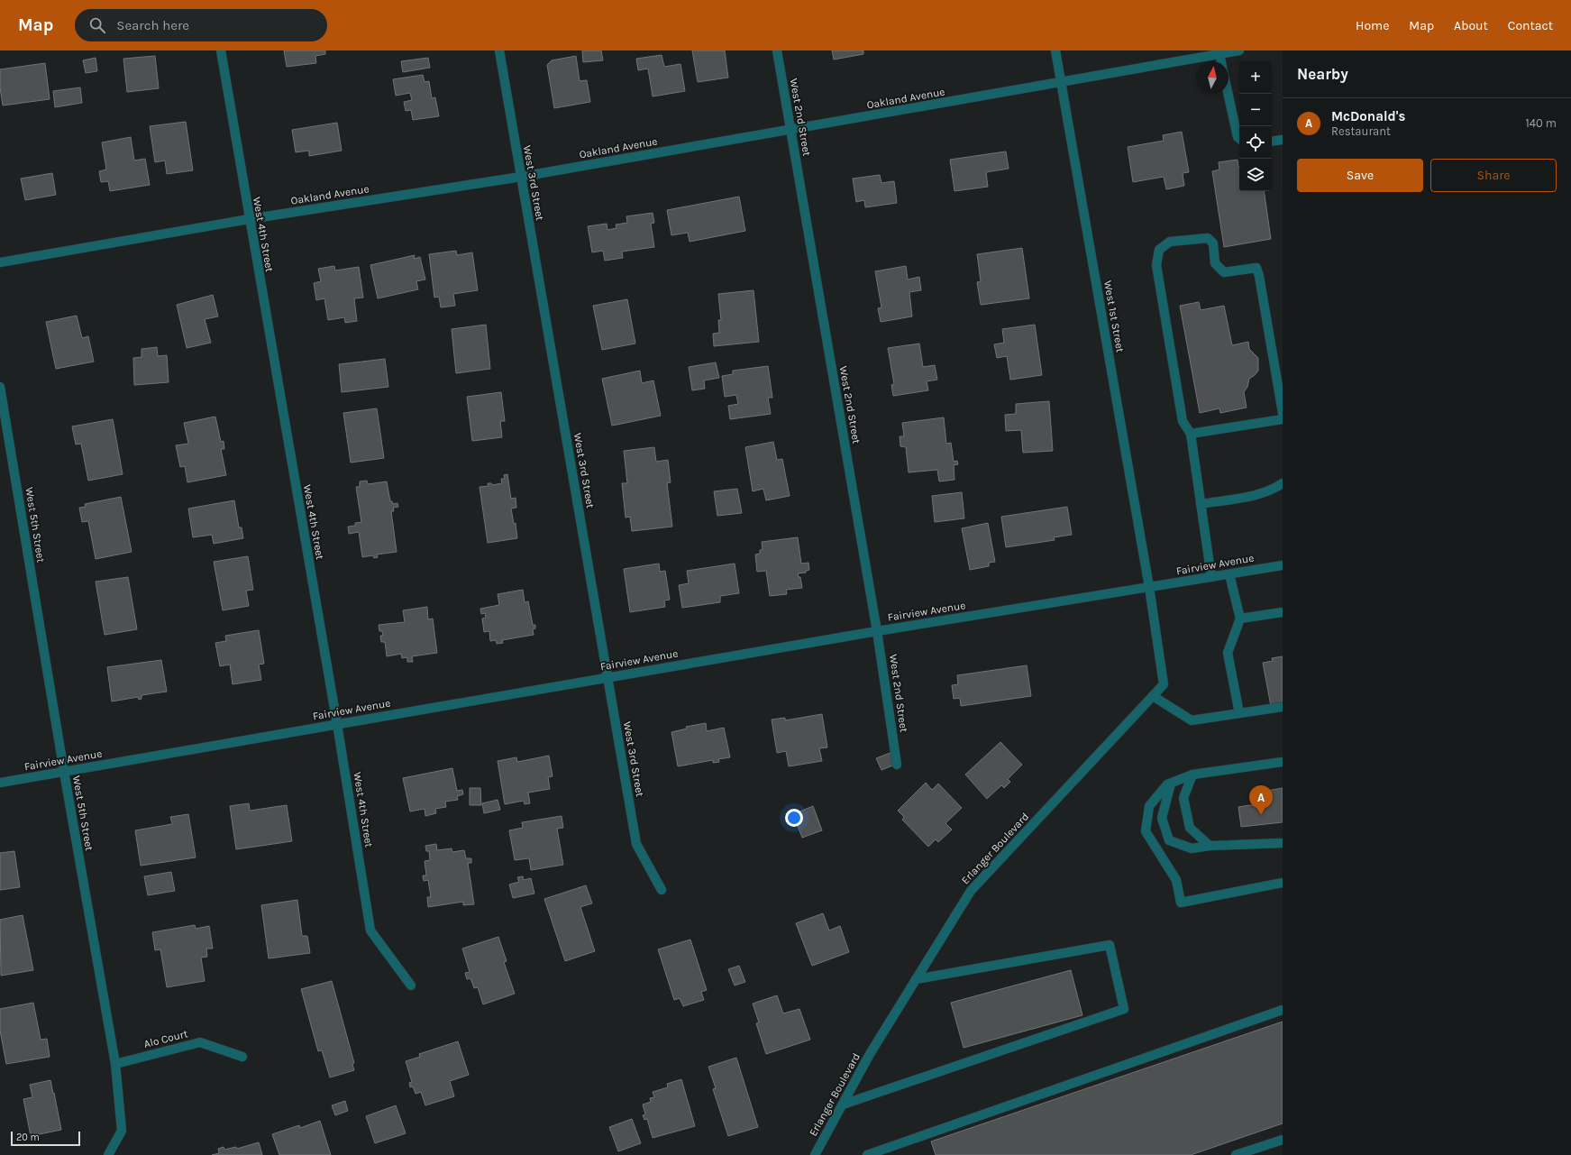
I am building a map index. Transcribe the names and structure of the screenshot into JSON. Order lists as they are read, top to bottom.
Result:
{
  "streets": {
    "street": [
      "Oakland Avenue",
      "West 2nd Street",
      "West 3rd Street",
      "West 4th Street",
      "West 1st Street",
      "West 5th Street",
      "Fairview Avenue",
      "Erlanger Boulevard",
      "Alo Court"
    ]
  },
  "crossings": [
    ["Oakland Avenue", "West 2nd Street"],
    ["Oakland Avenue", "West 3rd Street"],
    ["Oakland Avenue", "West 4th Street"],
    ["Oakland Avenue", "West 1st Street"],
    ["West 2nd Street", "Fairview Avenue"],
    ["West 3rd Street", "Fairview Avenue"],
    ["West 4th Street", "Fairview Avenue"],
    ["West 1st Street", "Fairview Avenue"],
    ["West 1st Street", "Erlanger Boulevard"],
    ["West 5th Street", "Fairview Avenue"],
    ["West 5th Street", "Alo Court"],
    ["Fairview Avenue", "Erlanger Boulevard"]
  ],
  "scale_bar": "20 m",
  "north": "top",
  "page": {
    "header": "Map",
    "search": "Search here",
    "nav": [
      "Home",
      "Map",
      "About",
      "Contact"
    ],
    "heading": "Nearby",
    "map_buttons": ["+", "−"],
    "list": [
      {
        "mark": "A",
        "name": "McDonald's",
        "note": "Restaurant",
        "value": "140 m"
      }
    ],
    "buttons": ["Save", "Share"],
    "pins": "A",
    "scale": "20 m"
  }
}
